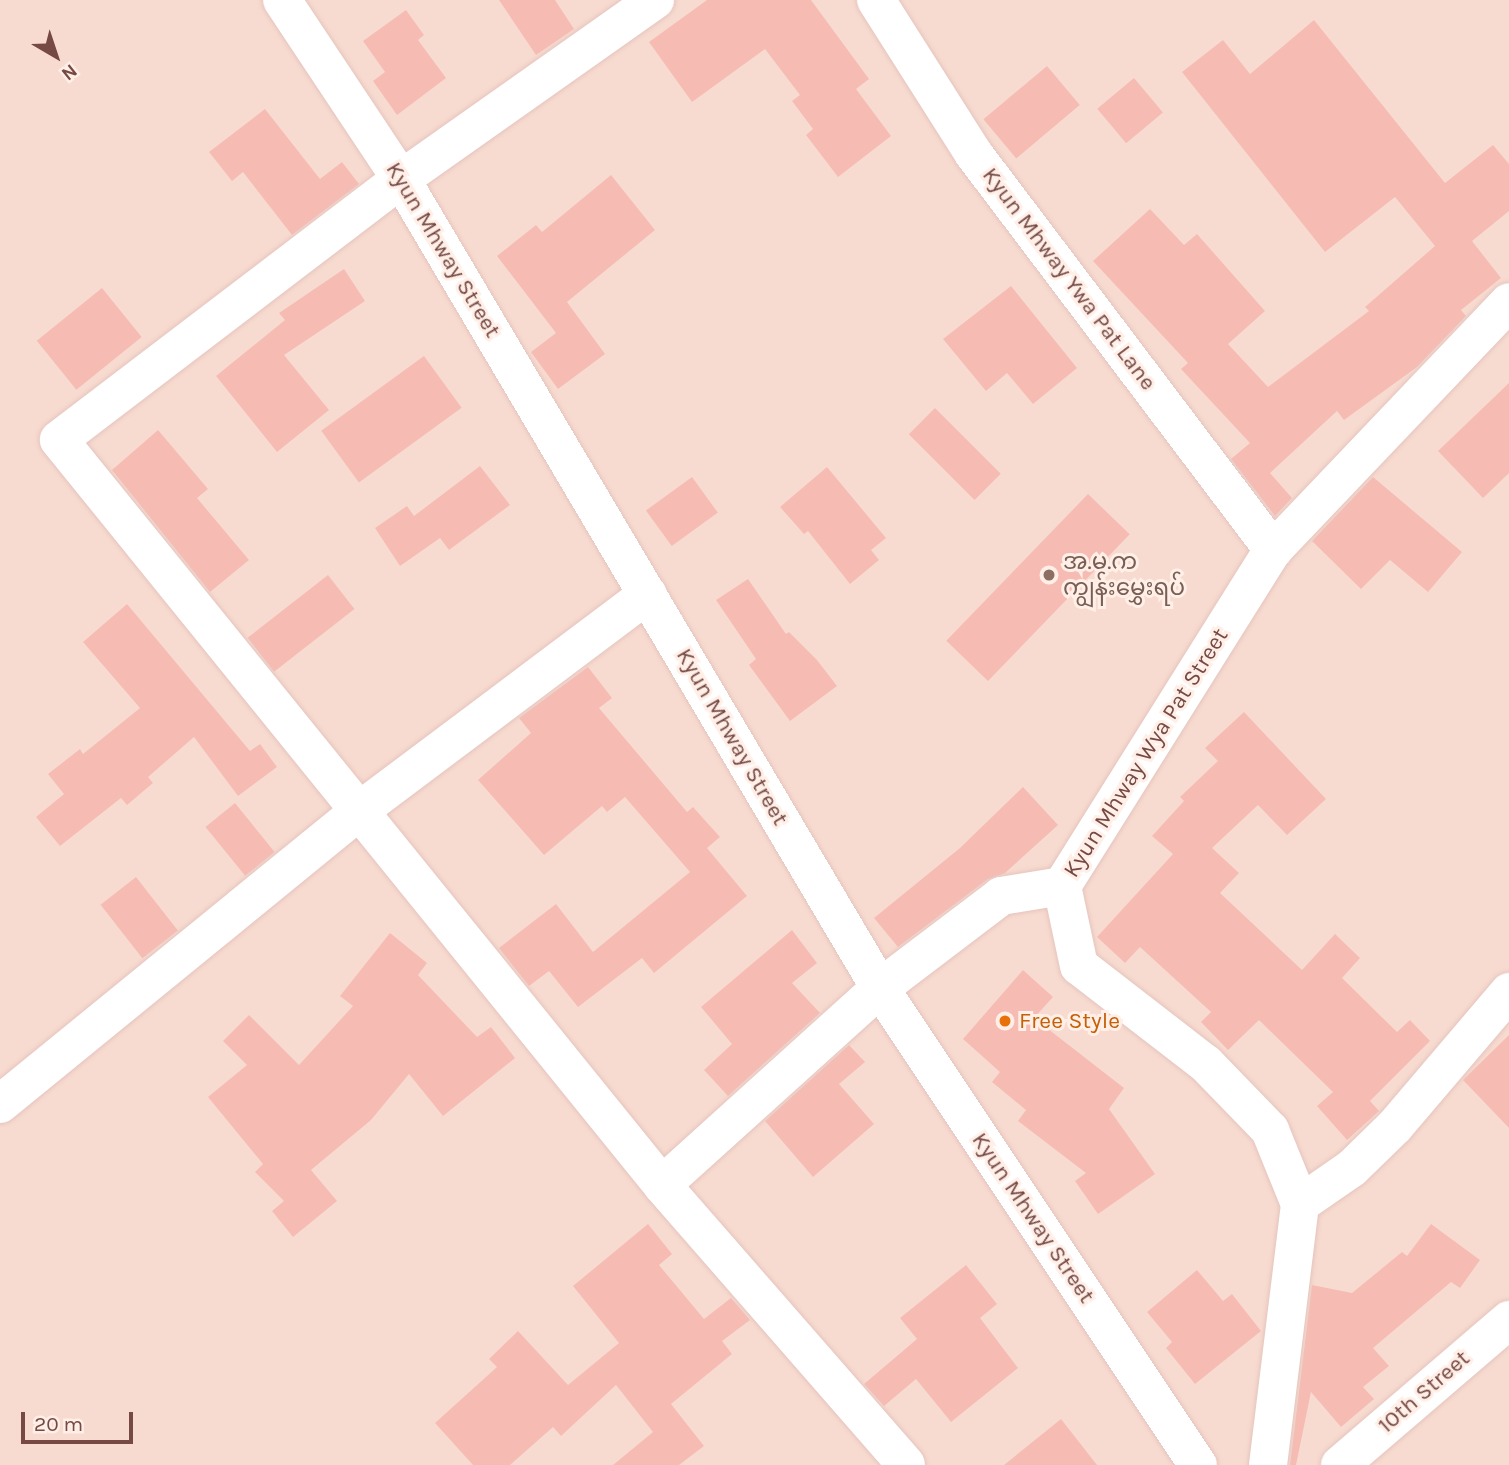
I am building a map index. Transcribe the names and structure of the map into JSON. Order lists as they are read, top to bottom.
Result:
{
  "streets": {
    "street": [
      "Kyun Mhway Street",
      "Kyun Mhway Ywa Pat Lane",
      "Kyun Mhway Wya Pat Street",
      "10th Street"
    ]
  },
  "crossings": [
    ["Kyun Mhway Ywa Pat Lane", "Kyun Mhway Wya Pat Street"]
  ],
  "places": ["အ.မ.က ကျွန်းမွှေးရပ်", "Free Style"],
  "scale_bar": "20 m",
  "north": "bottom right"
}
